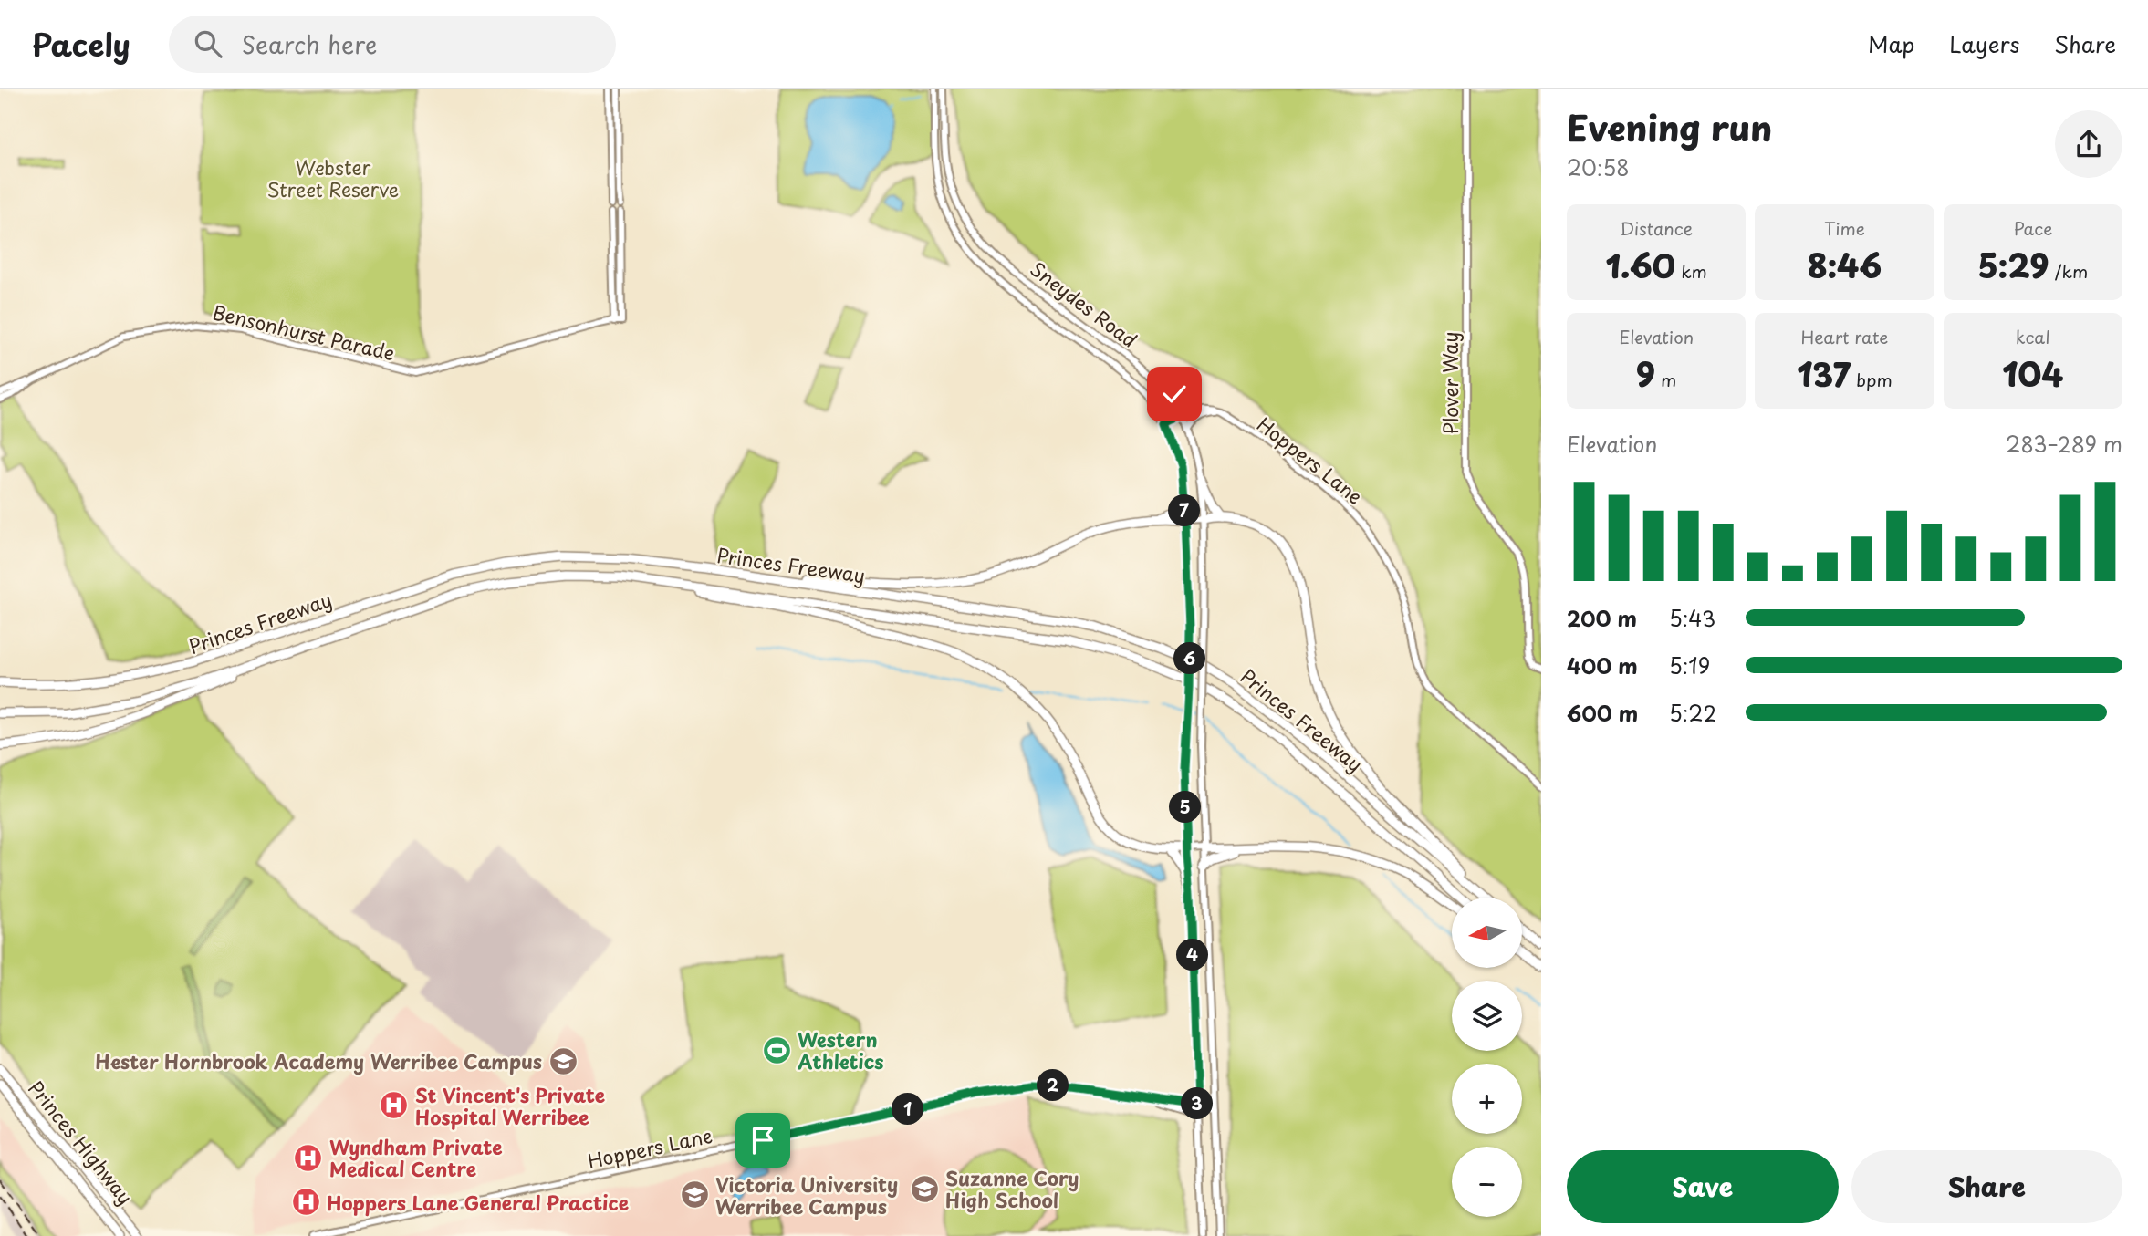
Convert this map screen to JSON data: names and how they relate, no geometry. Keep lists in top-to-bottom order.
{
  "streets": {
    "highway": ["Princes Freeway", "Princes Highway"],
    "street": [
      "Sneydes Road",
      "Bensonhurst Parade",
      "Plover Way",
      "Hoppers Lane"
    ]
  },
  "crossings": [
    ["Sneydes Road", "Hoppers Lane"]
  ],
  "parks": ["Webster Street Reserve"],
  "places": {
    "sports": ["Western Athletics"],
    "school or university": ["Hester Hornbrook Academy Werribee Campus", "Suzanne Cory High School", "Victoria University Werribee Campus"],
    "hospital": ["St Vincent's Private Hospital Werribee", "Wyndham Private Medical Centre", "Hoppers Lane General Practice"]
  },
  "north": "left",
  "page": {
    "header": "Pacely",
    "search": "Search here",
    "nav": ["Map", "Layers", "Share"],
    "heading": ["Evening run", "20:58"],
    "stats": [
      ["Distance", "1.60 km"],
      ["Time", "8:46"],
      ["Pace", "5:29 /km"],
      ["Elevation", "9 m"],
      ["Heart rate", "137 bpm"],
      ["kcal", "104"]
    ],
    "chart": ["Elevation", "283–289 m"],
    "pins": [
      "7",
      "6",
      "5",
      "4",
      "2",
      "3",
      "1"
    ],
    "list": [
      {
        "name": "200 m",
        "note": "5:43"
      },
      {
        "name": "400 m",
        "note": "5:19"
      },
      {
        "name": "600 m",
        "note": "5:22"
      }
    ],
    "map_buttons": ["+", "−"],
    "buttons": ["Save", "Share"]
  }
}
